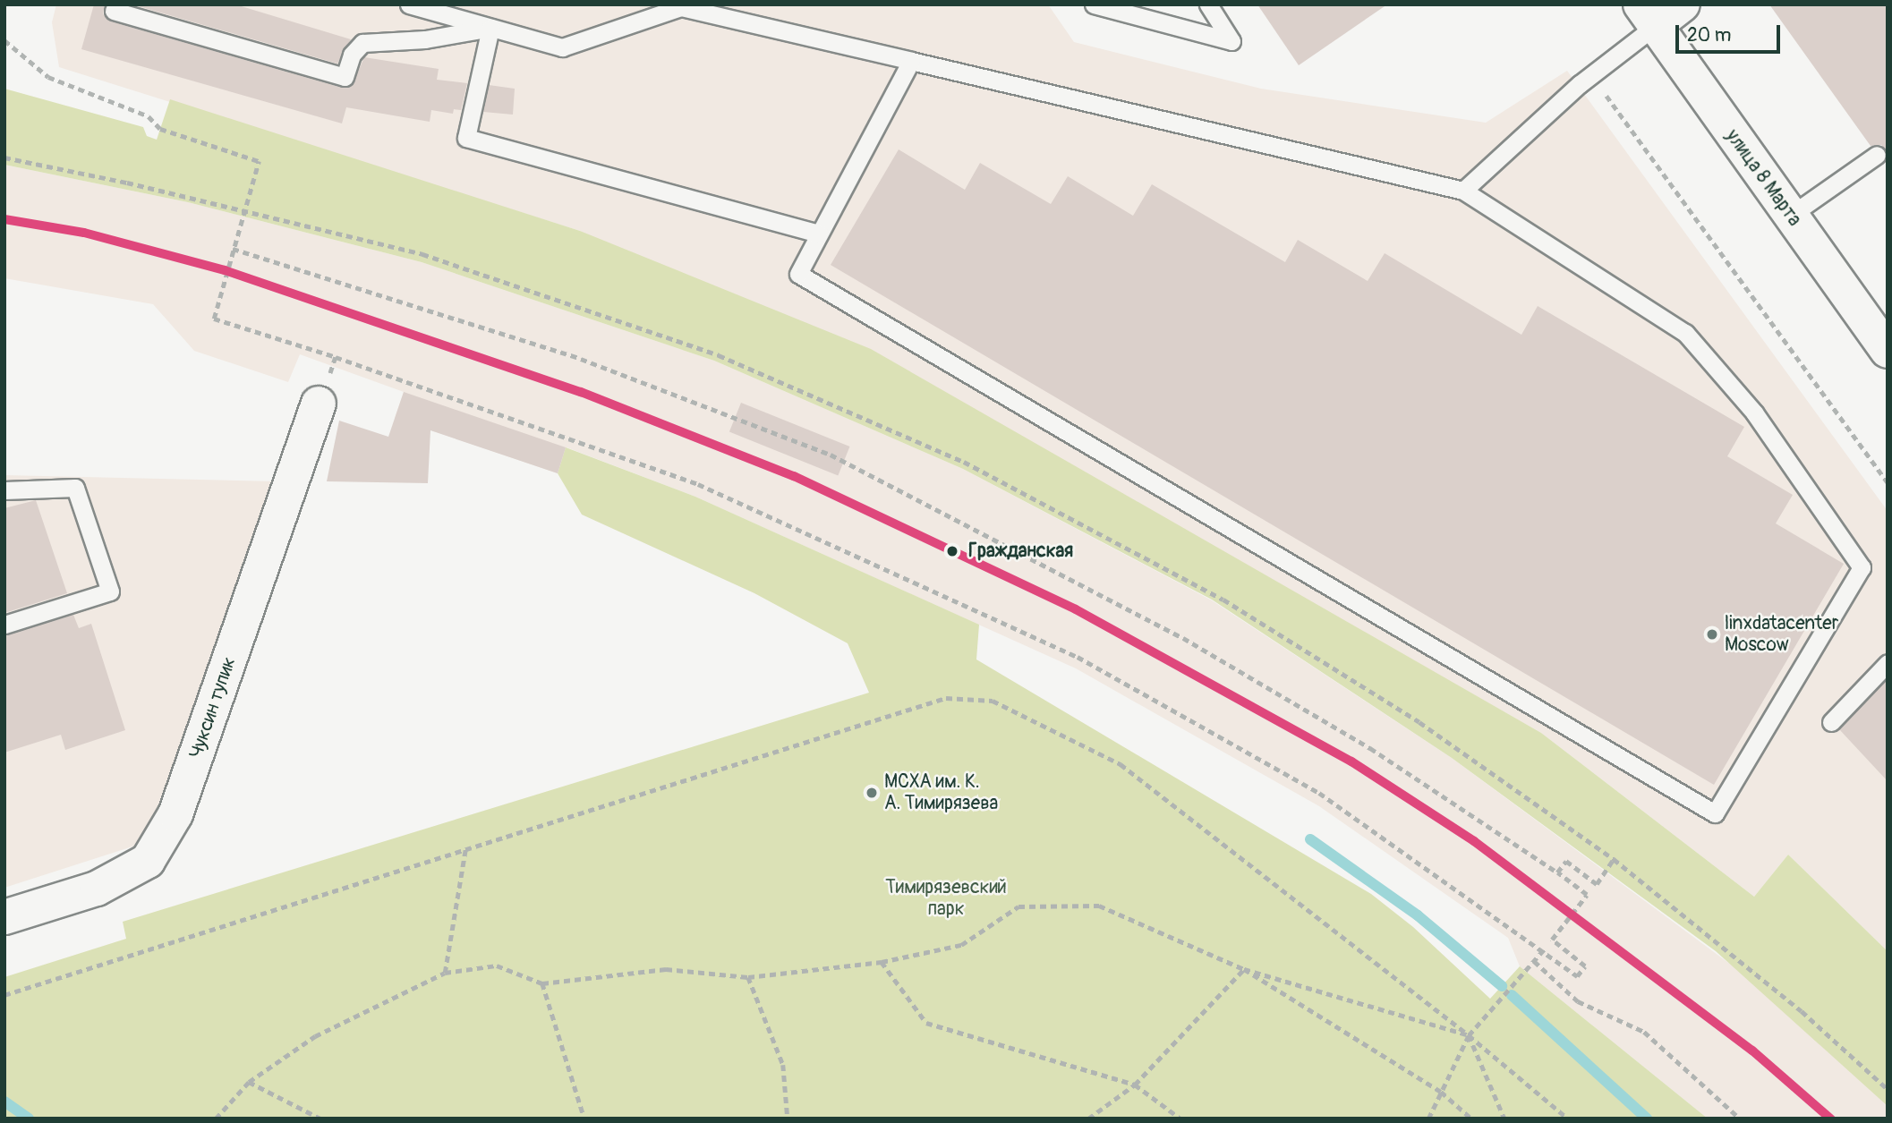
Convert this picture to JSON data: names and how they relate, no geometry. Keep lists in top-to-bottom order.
{
  "streets": {
    "street": ["улица 8 Марта", "Чуксин тупик"]
  },
  "parks": ["Тимирязевский парк"],
  "places": ["Гражданская", "linxdatacenter Moscow", "МСХА им. К. А. Тимирязева"],
  "scale_bar": "20 m"
}
